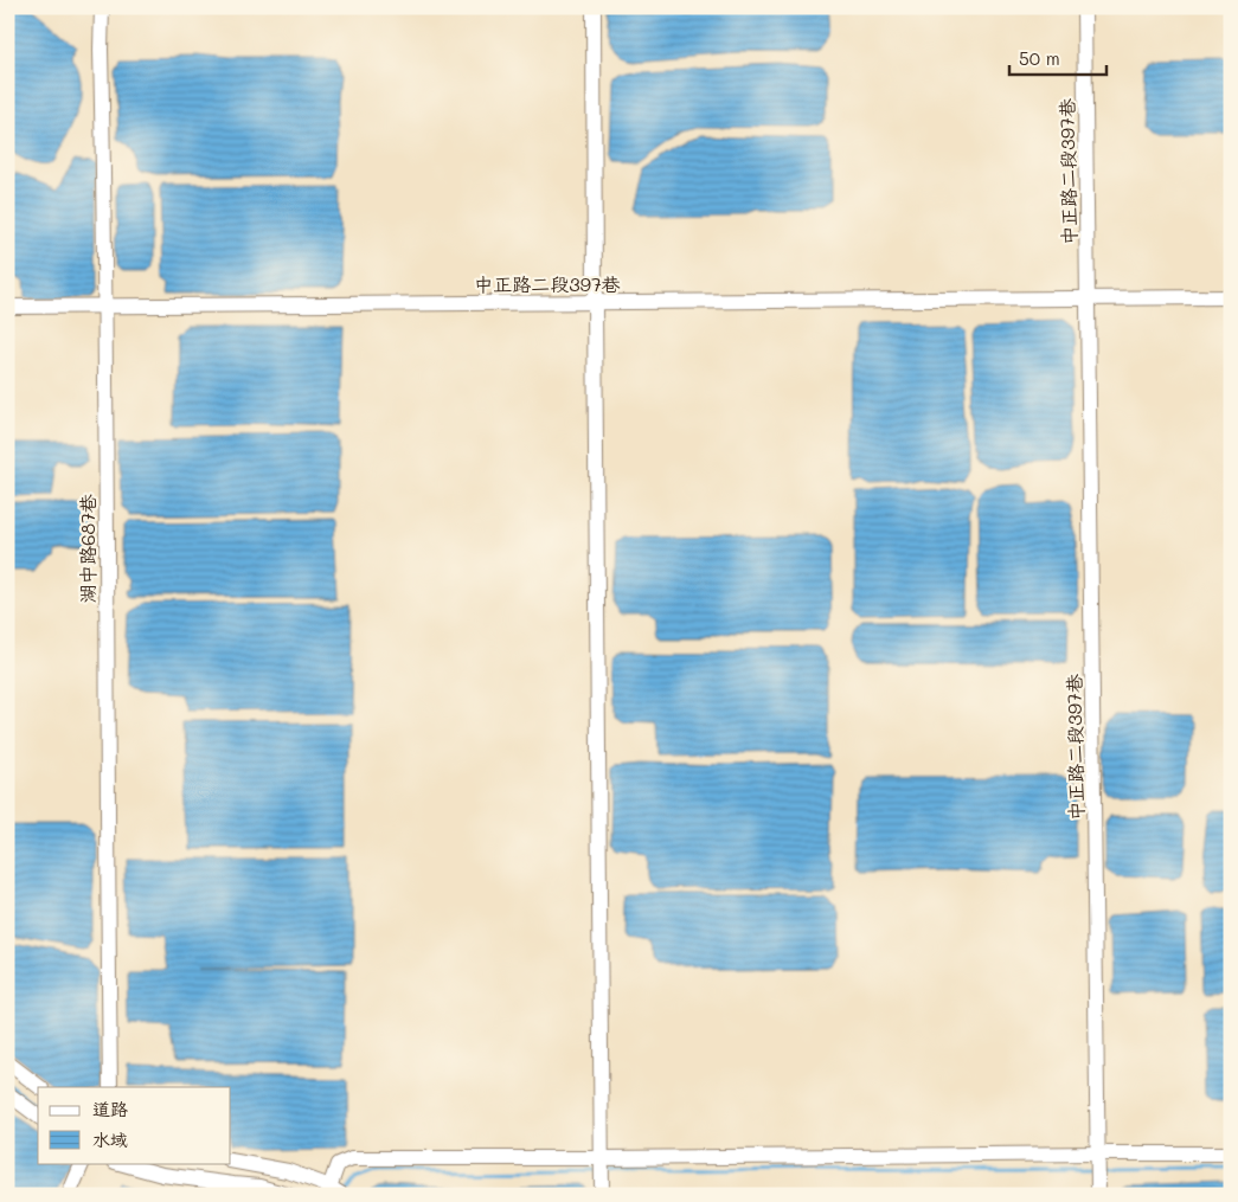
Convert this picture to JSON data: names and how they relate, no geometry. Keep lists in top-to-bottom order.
{
  "streets": {
    "street": ["中正路二段397巷", "湖中路687巷"]
  },
  "crossings": [
    ["中正路二段397巷", "湖中路687巷"]
  ],
  "legend": ["道路", "水域"],
  "scale_bar": "50 m"
}
